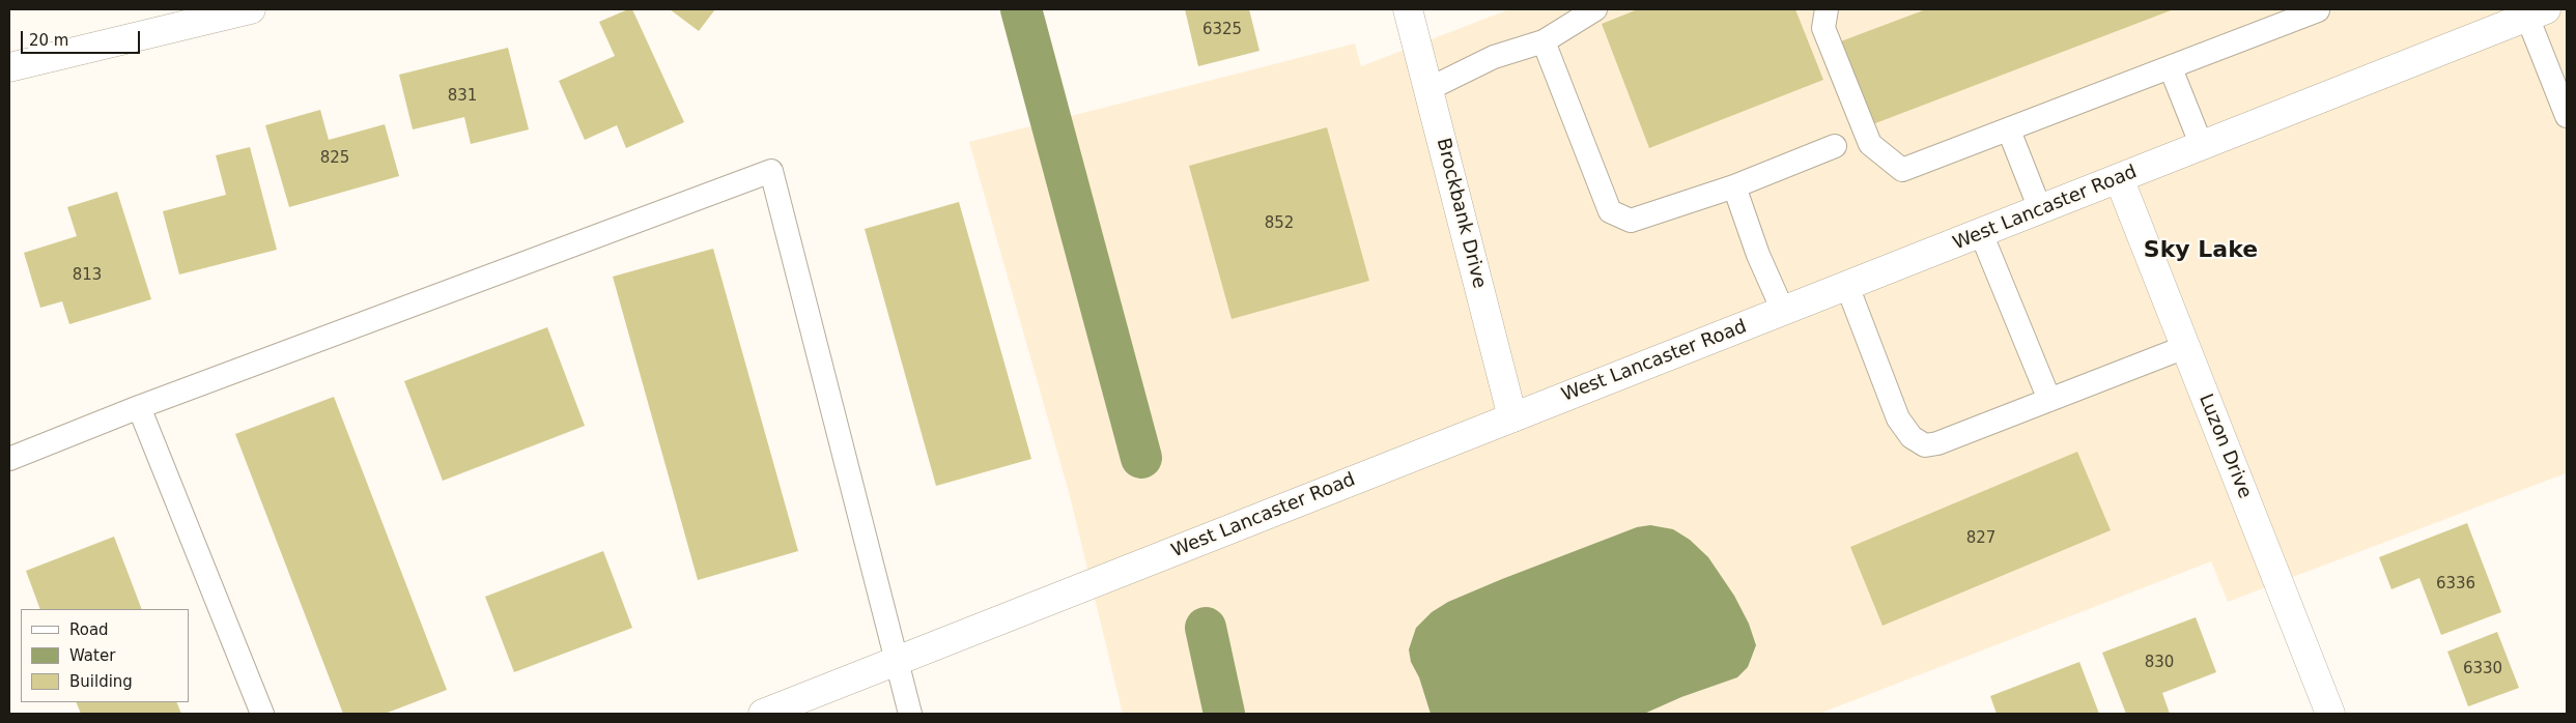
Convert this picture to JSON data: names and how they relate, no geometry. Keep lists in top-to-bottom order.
{
  "streets": {
    "street": ["West Lancaster Road", "Brockbank Drive", "Luzon Drive"]
  },
  "crossings": [
    ["West Lancaster Road", "Brockbank Drive"],
    ["West Lancaster Road", "Luzon Drive"]
  ],
  "districts": ["Sky Lake"],
  "house_numbers": [
    "6325",
    "831",
    "825",
    "852",
    "813",
    "827",
    "6336",
    "830",
    "6330"
  ],
  "legend": ["Road", "Water", "Building"],
  "scale_bar": "20 m"
}
